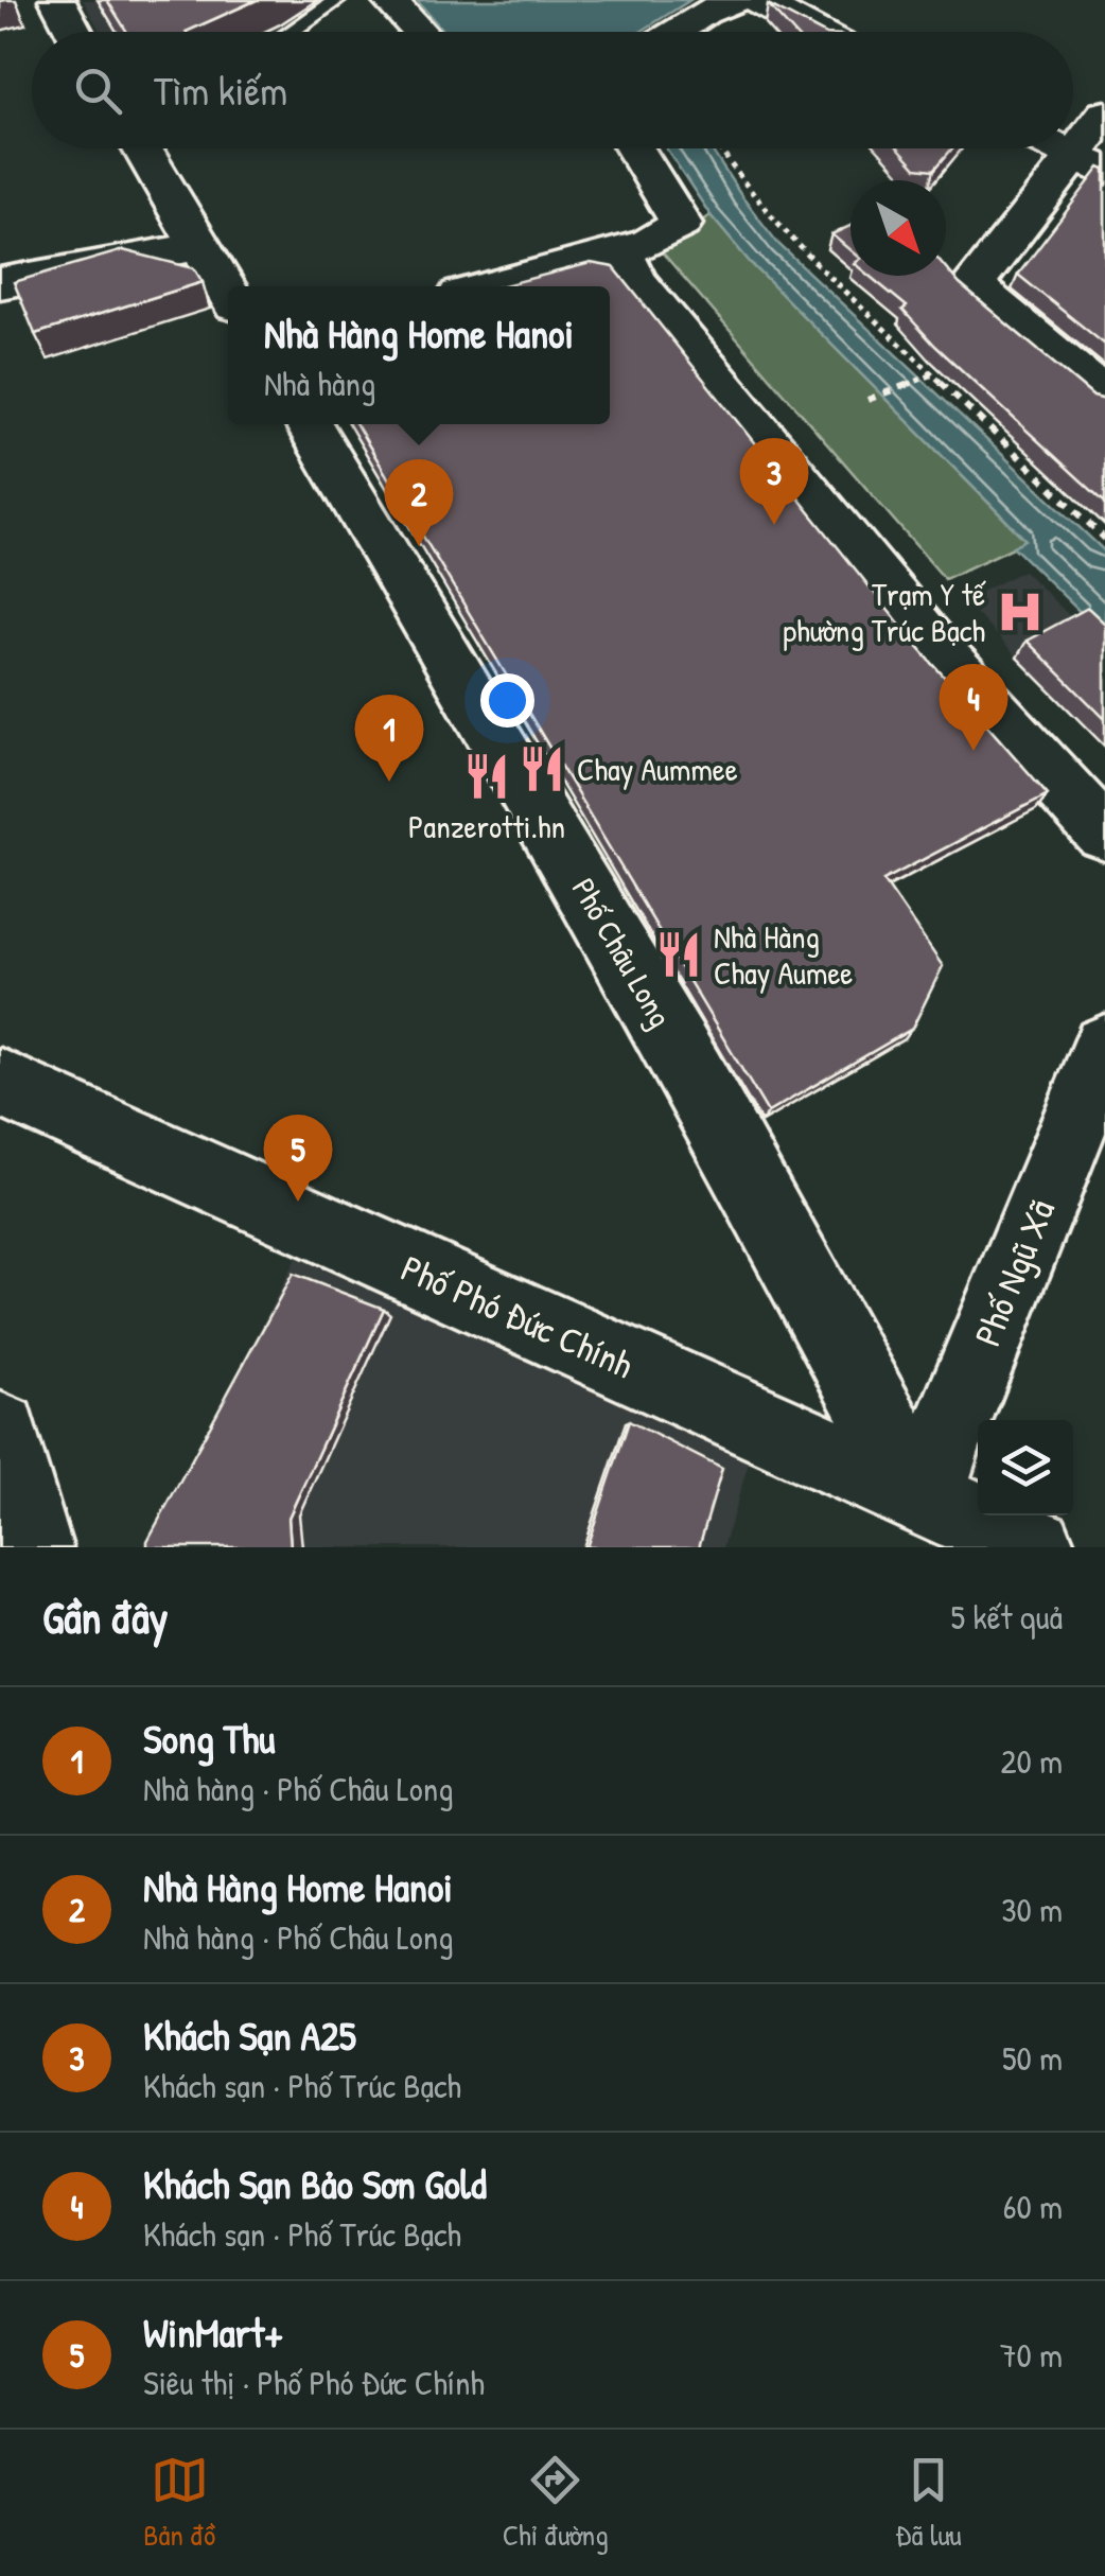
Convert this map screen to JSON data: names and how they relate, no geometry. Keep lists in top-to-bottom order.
{
  "streets": {
    "street": ["Phố Châu Long", "Phố Ngũ Xã", "Phố Phó Đức Chính"]
  },
  "crossings": [
    ["Phố Châu Long", "Phố Ngũ Xã"],
    ["Phố Châu Long", "Phố Phó Đức Chính"],
    ["Phố Ngũ Xã", "Phố Phó Đức Chính"]
  ],
  "places": {
    "hospital": ["Trạm Y tế phường Trúc Bạch"],
    "restaurant": ["Chay Aummee", "Panzerotti.hn", "Nhà Hàng Chay Aumee"]
  },
  "north": "bottom right",
  "page": {
    "search": "Tìm kiếm",
    "popup": ["Nhà Hàng Home Hanoi", "Nhà hàng"],
    "pins": [
      "3",
      "2",
      "4",
      "1",
      "5"
    ],
    "heading": ["Gần đây", "5 kết quả"],
    "list": [
      {
        "mark": "1",
        "name": "Song Thu",
        "note": "Nhà hàng · Phố Châu Long",
        "value": "20 m"
      },
      {
        "mark": "2",
        "name": "Nhà Hàng Home Hanoi",
        "note": "Nhà hàng · Phố Châu Long",
        "value": "30 m"
      },
      {
        "mark": "3",
        "name": "Khách Sạn A25",
        "note": "Khách sạn · Phố Trúc Bạch",
        "value": "50 m"
      },
      {
        "mark": "4",
        "name": "Khách Sạn Bảo Sơn Gold",
        "note": "Khách sạn · Phố Trúc Bạch",
        "value": "60 m"
      },
      {
        "mark": "5",
        "name": "WinMart+",
        "note": "Siêu thị · Phố Phó Đức Chính",
        "value": "70 m"
      }
    ],
    "nav": ["Bản đồ", "Chỉ đường", "Đã lưu"]
  }
}
